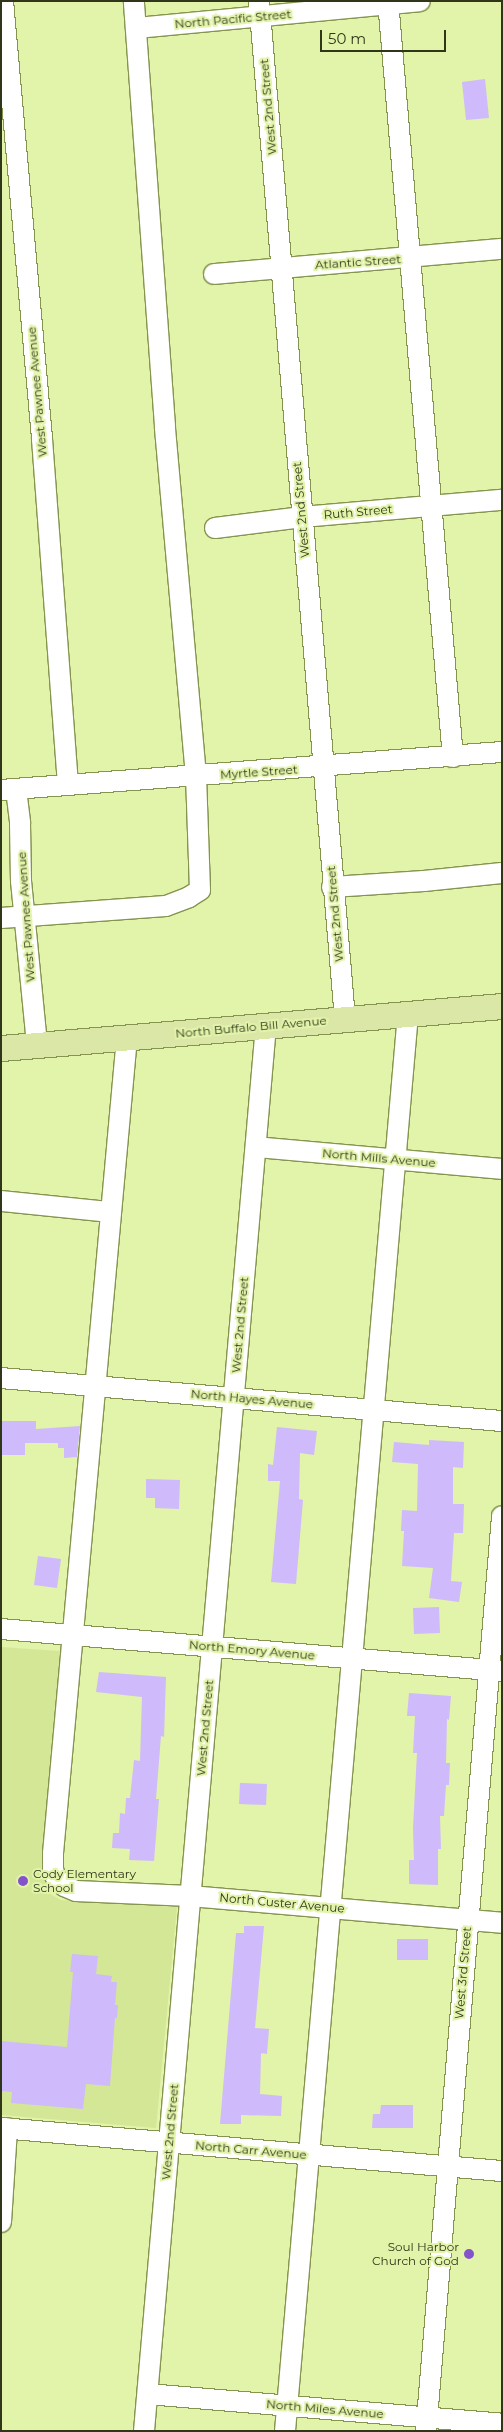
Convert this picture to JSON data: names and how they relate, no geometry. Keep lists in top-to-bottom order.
{
  "streets": {
    "main road": ["North Buffalo Bill Avenue"],
    "street": [
      "North Pacific Street",
      "West 2nd Street",
      "Atlantic Street",
      "West Pawnee Avenue",
      "Ruth Street",
      "Myrtle Street",
      "North Mills Avenue",
      "North Hayes Avenue",
      "North Emory Avenue",
      "North Custer Avenue",
      "West 3rd Street",
      "North Carr Avenue",
      "North Miles Avenue"
    ]
  },
  "crossings": [
    ["North Pacific Street", "West 2nd Street"],
    ["West 2nd Street", "Atlantic Street"],
    ["West 2nd Street", "Ruth Street"],
    ["West 2nd Street", "Myrtle Street"],
    ["West 2nd Street", "North Buffalo Bill Avenue"],
    ["West 2nd Street", "North Mills Avenue"],
    ["West 2nd Street", "North Hayes Avenue"],
    ["West 2nd Street", "North Emory Avenue"],
    ["West 2nd Street", "North Custer Avenue"],
    ["West 2nd Street", "North Carr Avenue"],
    ["West 2nd Street", "North Miles Avenue"],
    ["West Pawnee Avenue", "Myrtle Street"],
    ["West Pawnee Avenue", "North Buffalo Bill Avenue"],
    ["North Emory Avenue", "North Custer Avenue"],
    ["North Emory Avenue", "West 3rd Street"],
    ["North Custer Avenue", "West 3rd Street"],
    ["West 3rd Street", "North Carr Avenue"],
    ["West 3rd Street", "North Miles Avenue"]
  ],
  "places": ["Cody Elementary School", "Soul Harbor Church of God"],
  "scale_bar": "50 m"
}
